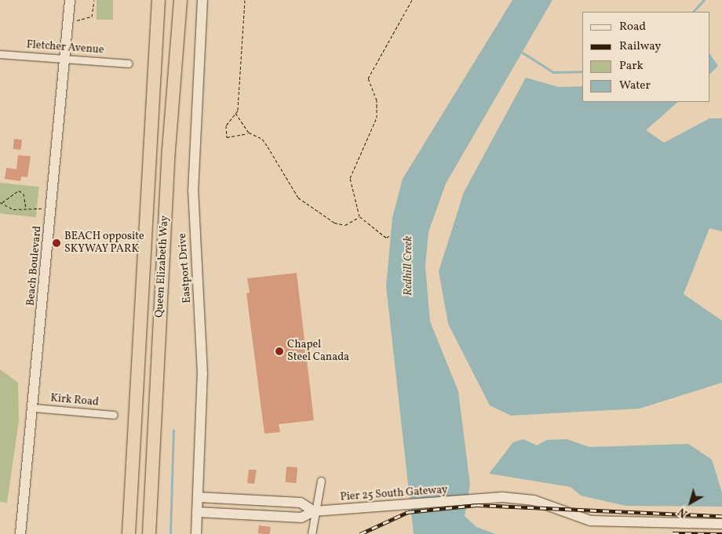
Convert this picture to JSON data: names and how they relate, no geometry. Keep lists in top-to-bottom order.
{
  "streets": {
    "highway": ["Queen Elizabeth Way"],
    "street": [
      "Fletcher Avenue",
      "Beach Boulevard",
      "Eastport Drive",
      "Kirk Road",
      "Pier 25 South Gateway"
    ]
  },
  "crossings": [
    ["Fletcher Avenue", "Beach Boulevard"],
    ["Beach Boulevard", "Kirk Road"],
    ["Eastport Drive", "Pier 25 South Gateway"]
  ],
  "water": ["Redhill Creek"],
  "places": ["BEACH opposite SKYWAY PARK", "Chapel Steel Canada"],
  "legend": [
    "Road",
    "Railway",
    "Park",
    "Water"
  ],
  "north": "bottom left"
}
